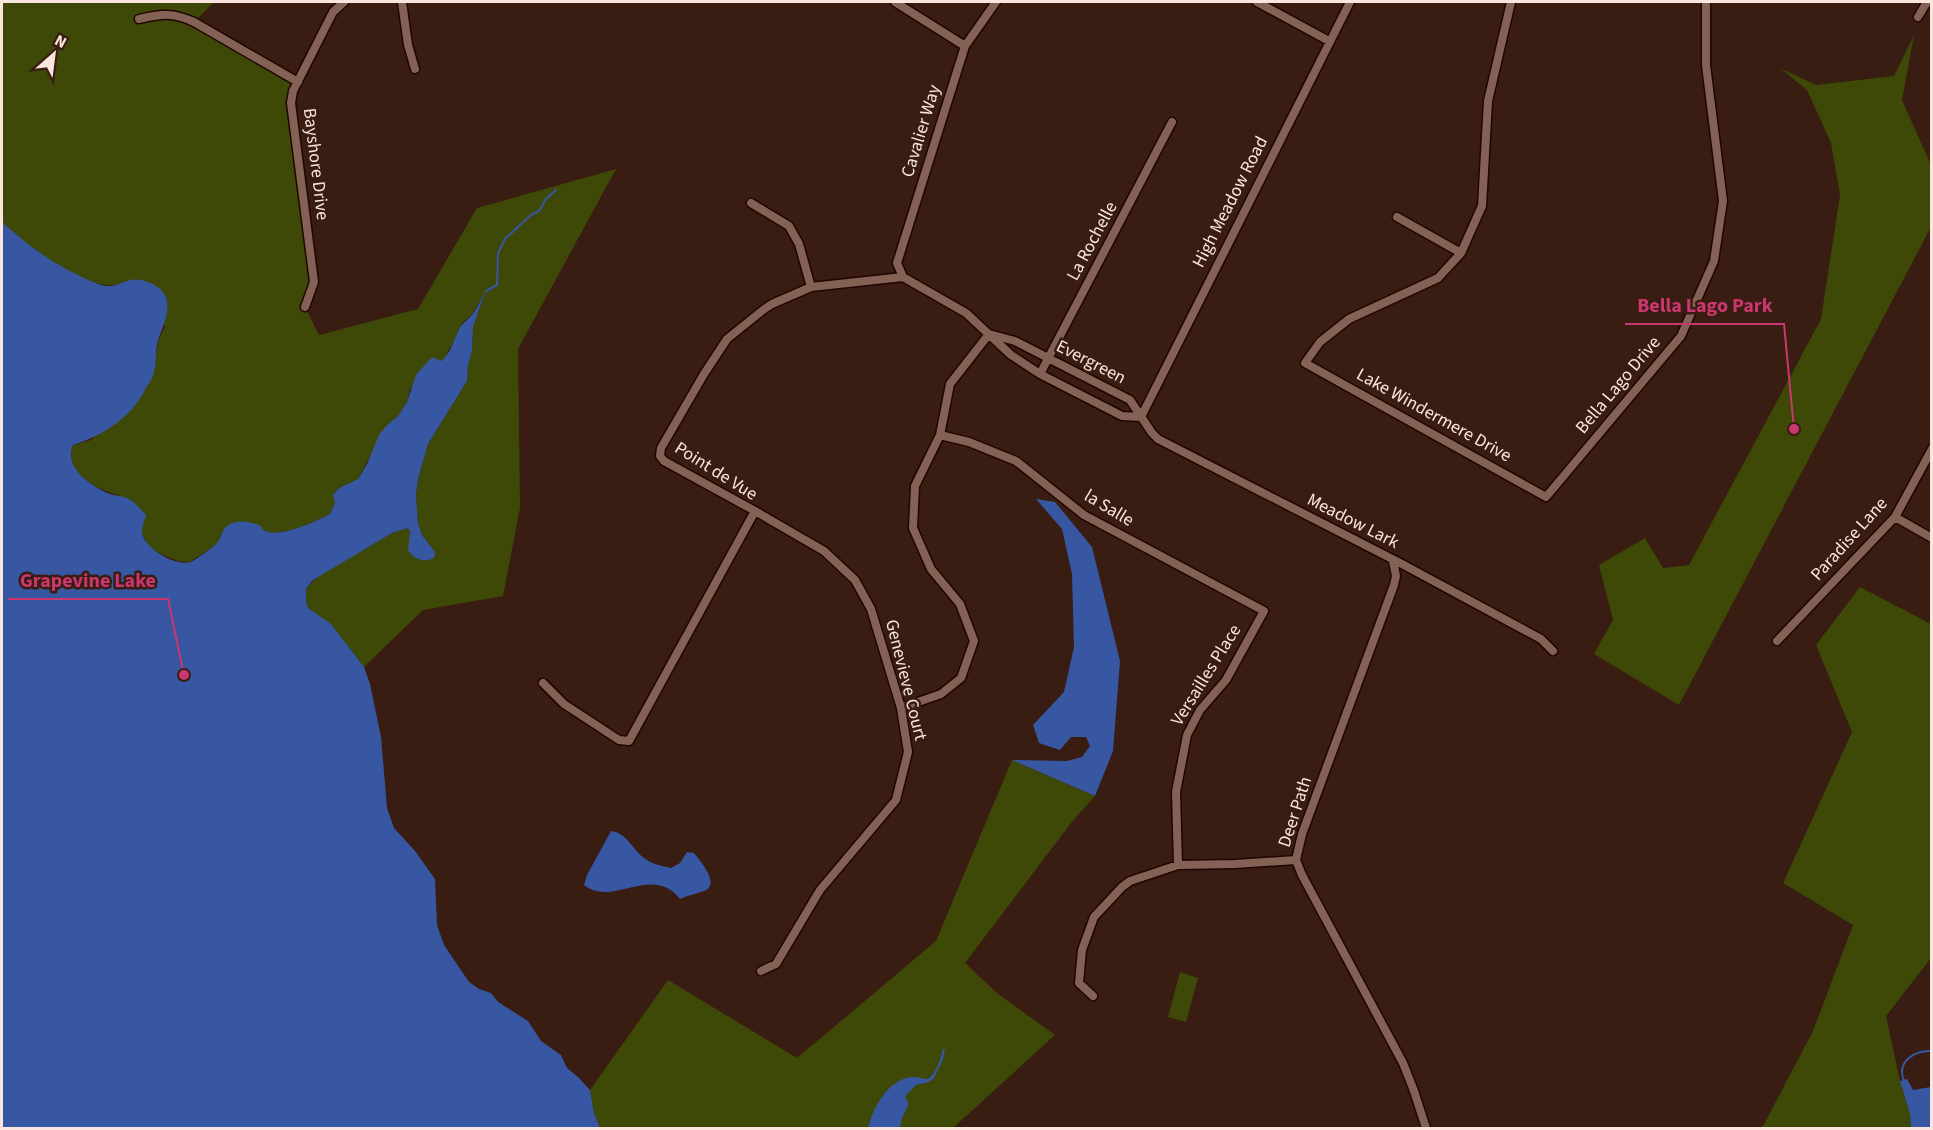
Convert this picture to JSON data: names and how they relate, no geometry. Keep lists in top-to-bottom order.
{
  "streets": {
    "street": [
      "Cavalier Way",
      "Bayshore Drive",
      "High Meadow Road",
      "La Rochelle",
      "Evergreen",
      "Bella Lago Drive",
      "Lake Windermere Drive",
      "Point de Vue",
      "la Salle",
      "Meadow Lark",
      "Paradise Lane",
      "Versailles Place",
      "Genevieve Court",
      "Deer Path"
    ]
  },
  "crossings": [
    ["Cavalier Way", "Evergreen"],
    ["Cavalier Way", "Point de Vue"],
    ["High Meadow Road", "Evergreen"],
    ["High Meadow Road", "Meadow Lark"],
    ["La Rochelle", "Evergreen"],
    ["Evergreen", "Point de Vue"],
    ["Evergreen", "Meadow Lark"],
    ["Bella Lago Drive", "Lake Windermere Drive"],
    ["Point de Vue", "Genevieve Court"],
    ["la Salle", "Versailles Place"],
    ["Meadow Lark", "Deer Path"]
  ],
  "places": ["Bella Lago Park", "Grapevine Lake"],
  "north": "top right"
}
